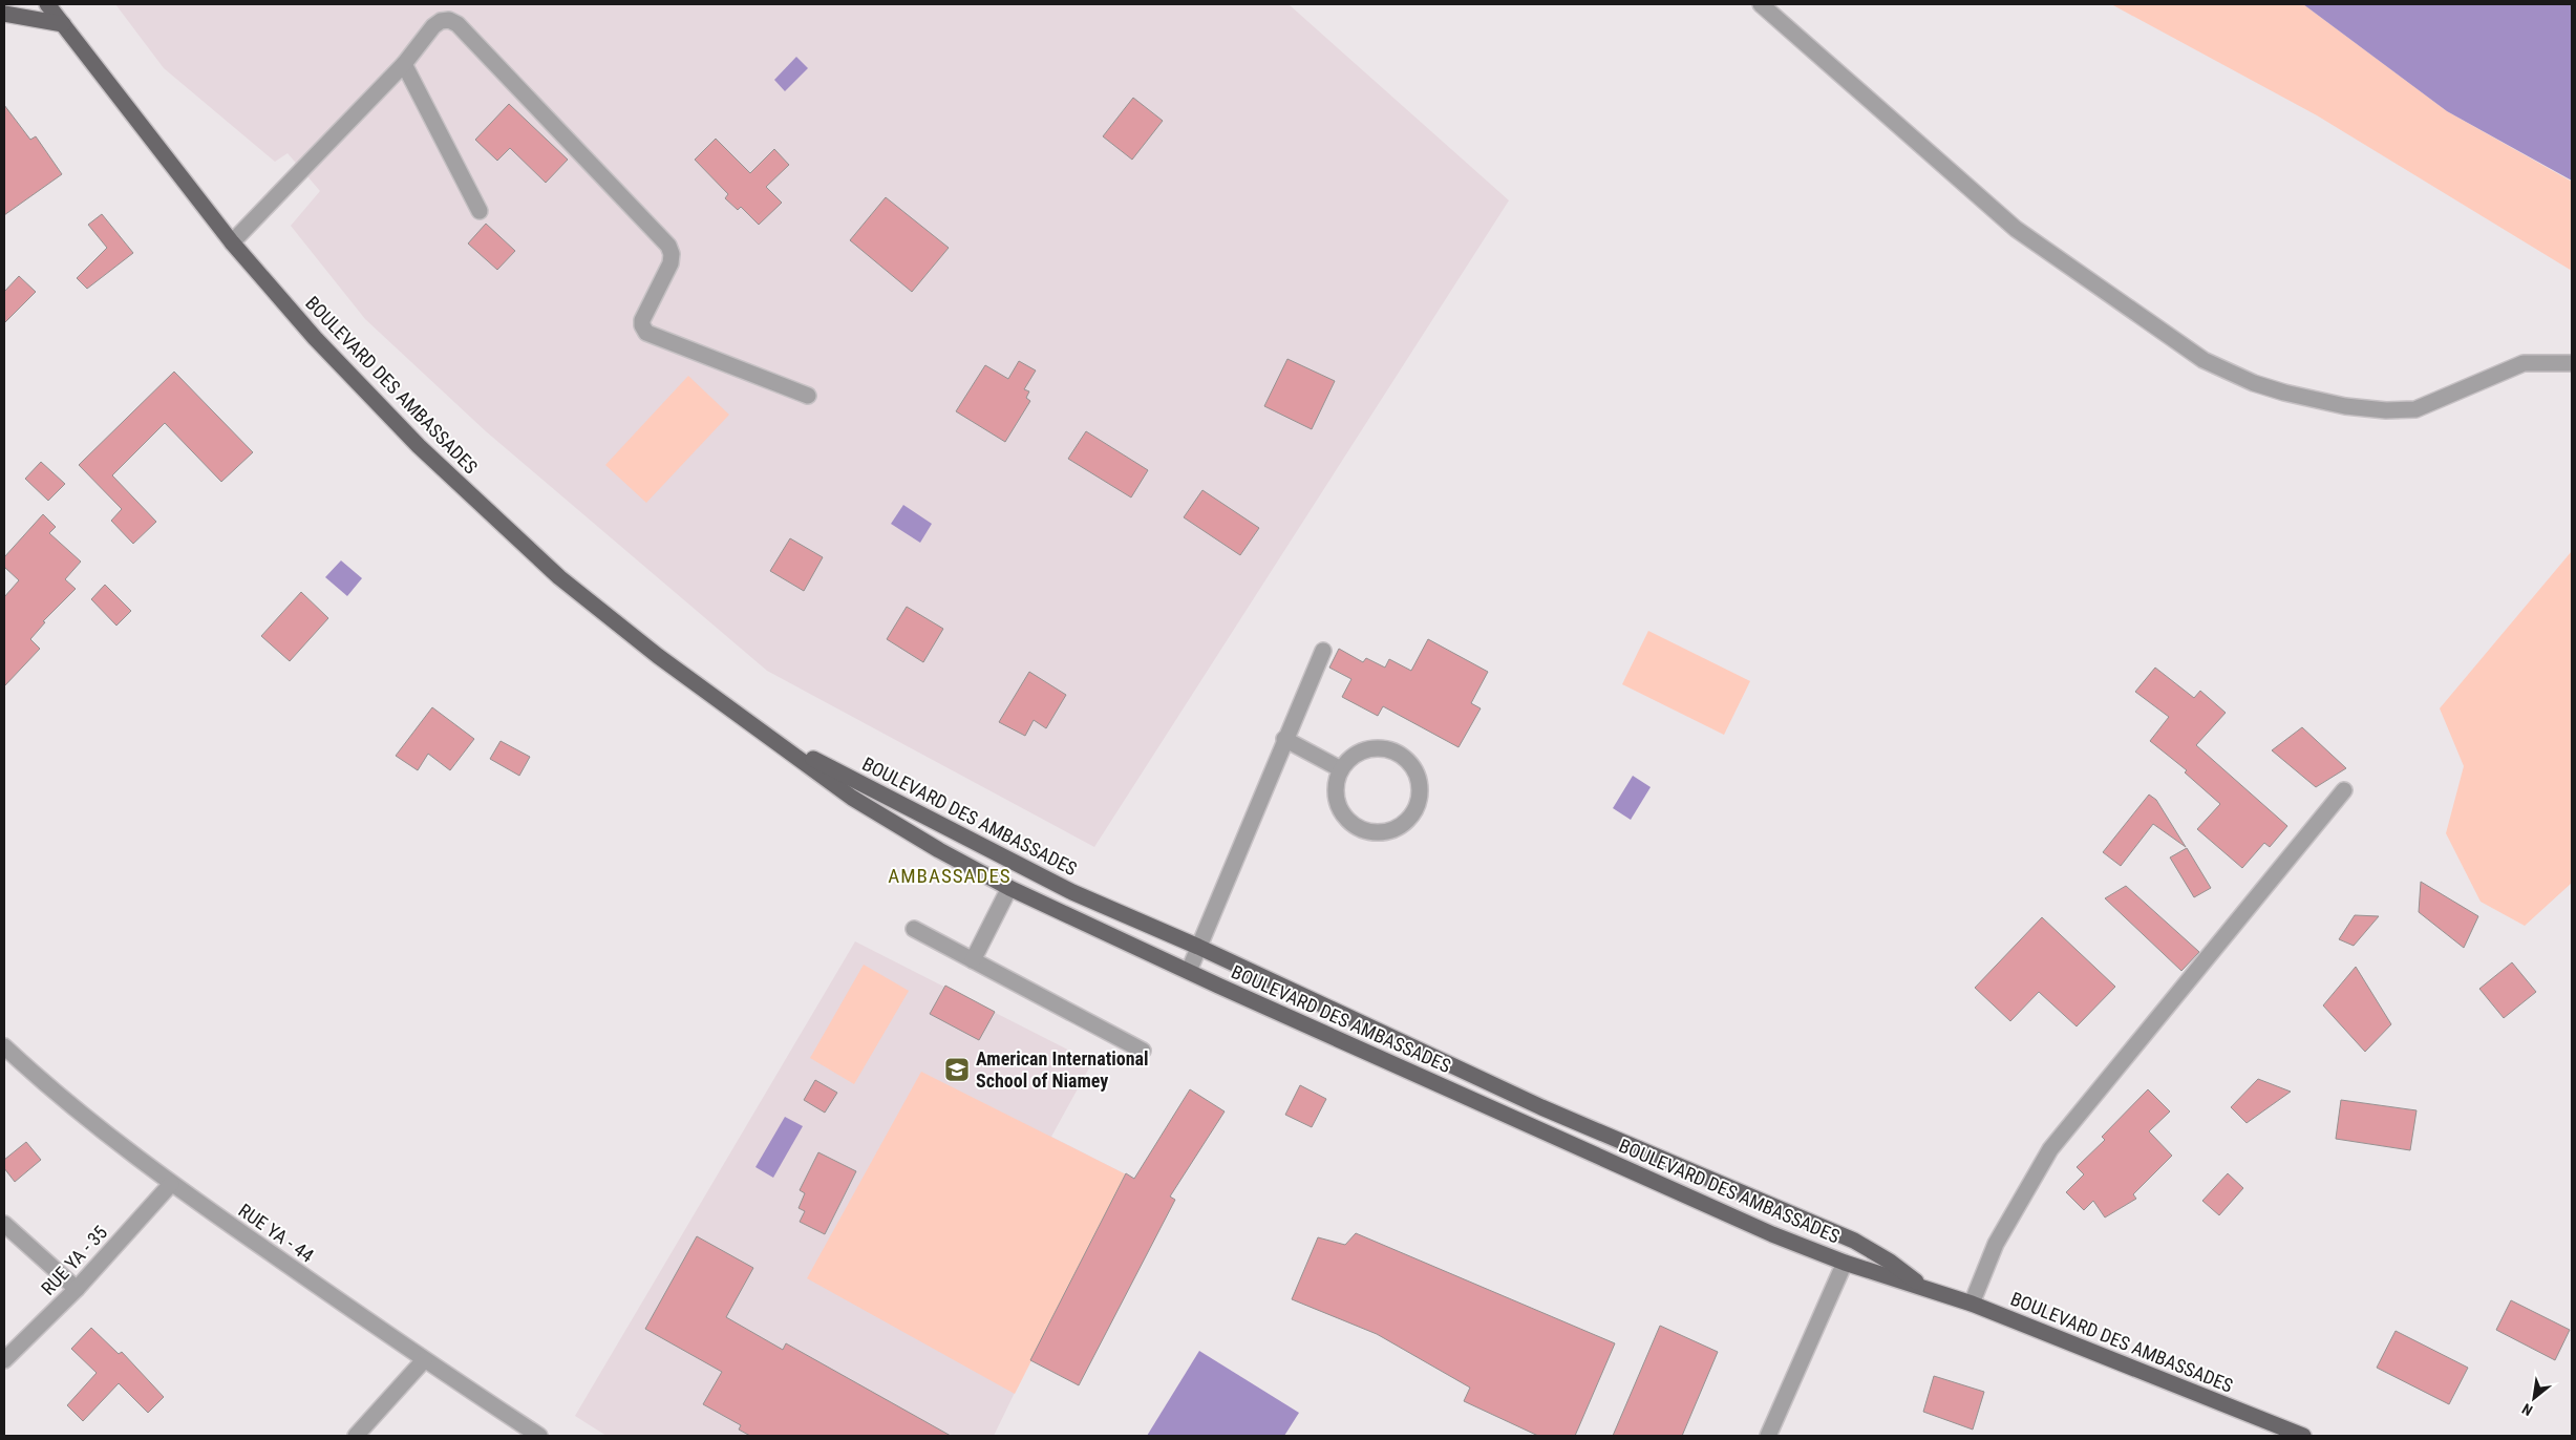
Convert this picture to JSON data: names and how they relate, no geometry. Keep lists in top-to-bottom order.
{
  "streets": {
    "main road": ["BOULEVARD DES AMBASSADES"],
    "street": ["RUE YA - 44", "RUE YA - 35"]
  },
  "crossings": [
    ["RUE YA - 44", "RUE YA - 35"]
  ],
  "districts": ["AMBASSADES"],
  "places": {
    "school or university": ["American International School of Niamey"]
  },
  "north": "bottom left"
}
